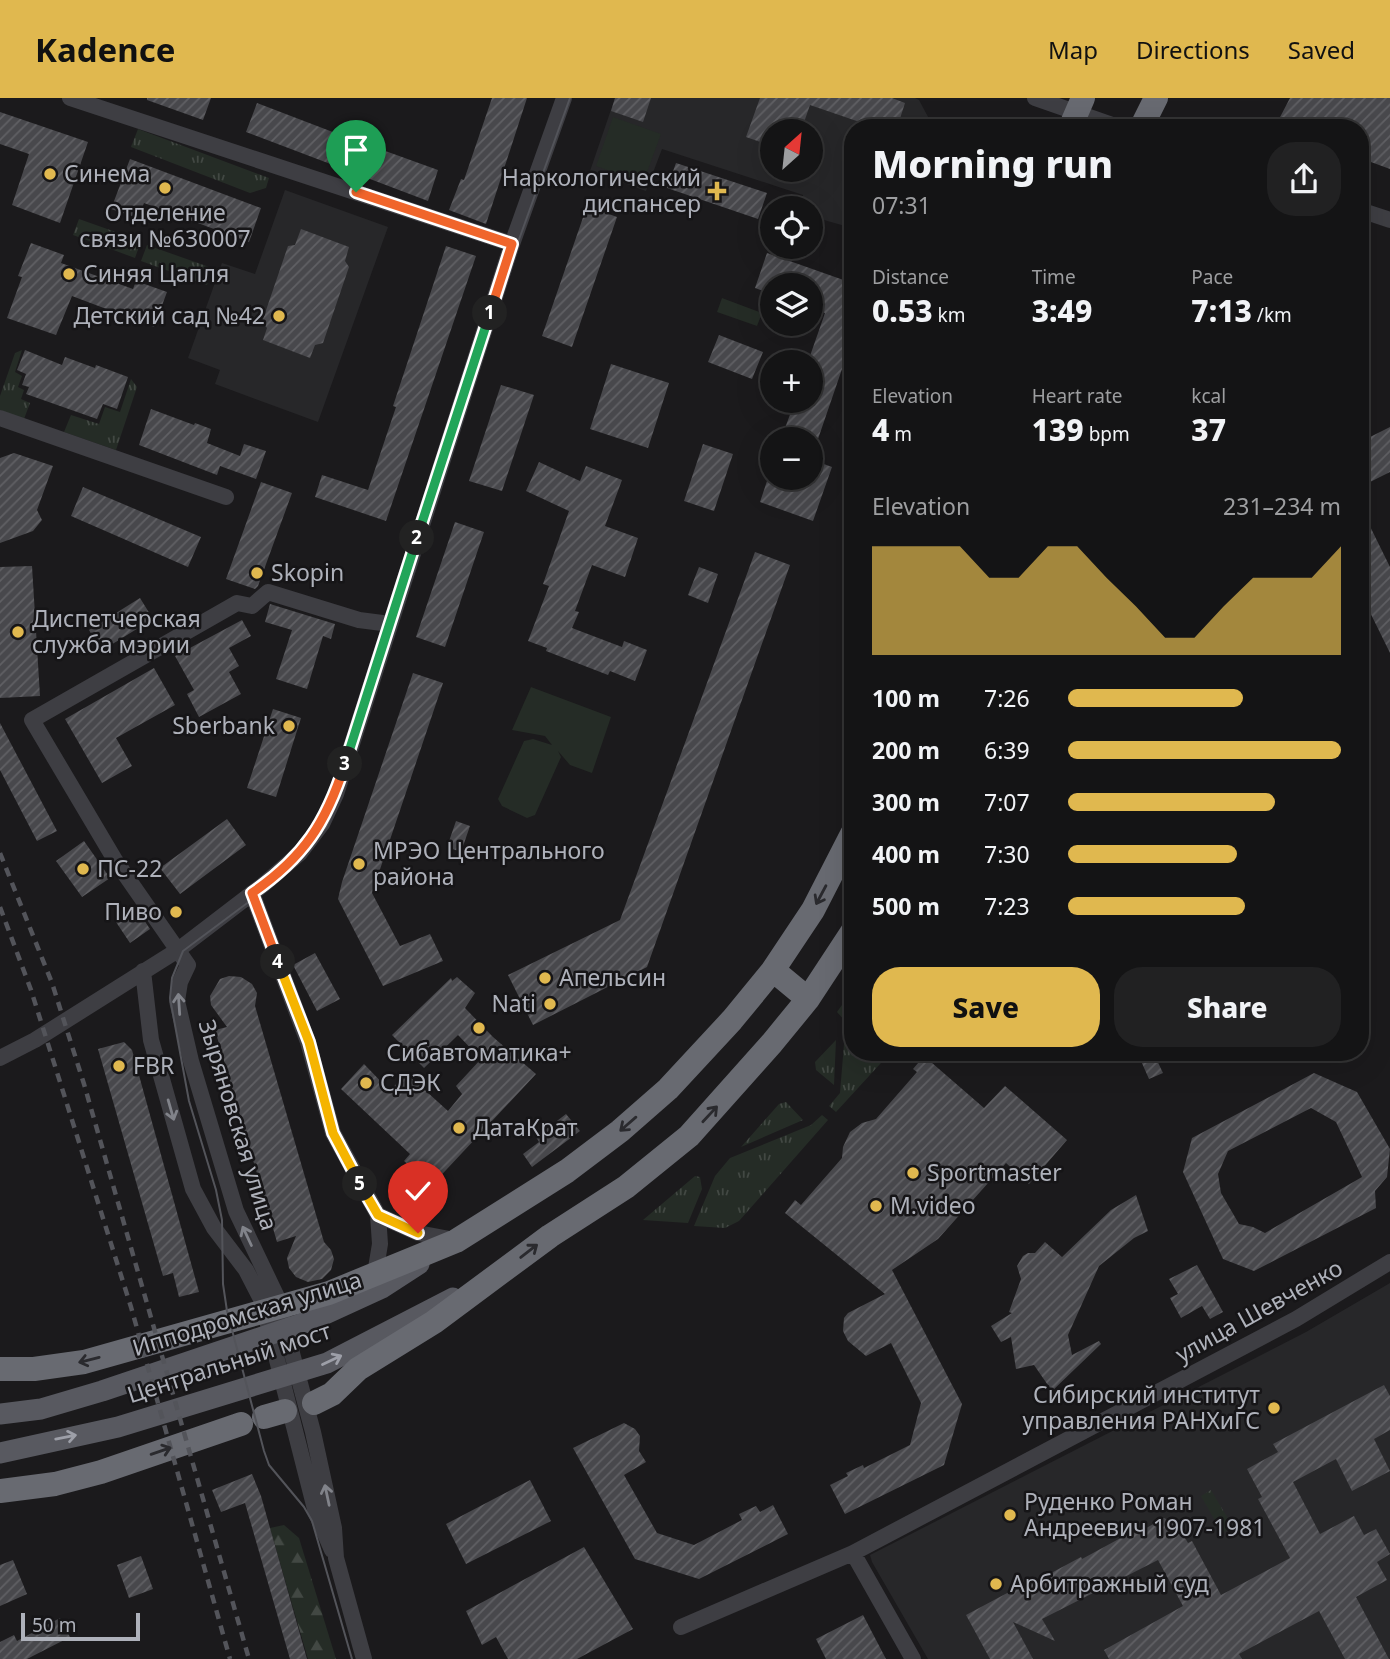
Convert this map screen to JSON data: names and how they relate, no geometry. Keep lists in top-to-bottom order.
{
  "streets": {
    "highway": ["Ипподромская улица"],
    "main road": ["Центральный мост"],
    "street": ["Зыряновская улица", "улица Шевченко"]
  },
  "crossings": [
    ["Ипподромская улица", "Центральный мост"]
  ],
  "places": {
    "other": [
      "Синема",
      "Отделение связи №630007",
      "Синяя Цапля",
      "Детский сад №42",
      "Skopin",
      "Диспетчерская служба мэрии",
      "Sberbank",
      "МРЭО Центрального района",
      "ПС-22",
      "Пиво",
      "Апельсин",
      "Nati",
      "Сибавтоматика+",
      "FBR",
      "СДЭК",
      "ДатаКрат",
      "Sportmaster",
      "M.video",
      "Сибирский институт управления РАНХиГС",
      "Руденко Роман Андреевич 1907-1981",
      "Арбитражный суд"
    ],
    "health": ["Наркологический диспансер"]
  },
  "scale_bar": "50 m",
  "north": "top right",
  "page": {
    "header": "Kadence",
    "nav": ["Map", "Directions", "Saved"],
    "map_buttons": ["+", "−"],
    "heading": ["Morning run", "07:31"],
    "stats": [
      ["Distance", "0.53 km"],
      ["Time", "3:49"],
      ["Pace", "7:13 /km"],
      ["Elevation", "4 m"],
      ["Heart rate", "139 bpm"],
      ["kcal", "37"]
    ],
    "pins": [
      "1",
      "2",
      "3",
      "4",
      "5"
    ],
    "chart": ["Elevation", "231–234 m"],
    "list": [
      {
        "name": "100 m",
        "note": "7:26"
      },
      {
        "name": "200 m",
        "note": "6:39"
      },
      {
        "name": "300 m",
        "note": "7:07"
      },
      {
        "name": "400 m",
        "note": "7:30"
      },
      {
        "name": "500 m",
        "note": "7:23"
      }
    ],
    "buttons": ["Save", "Share"],
    "scale": "50 m"
  }
}
